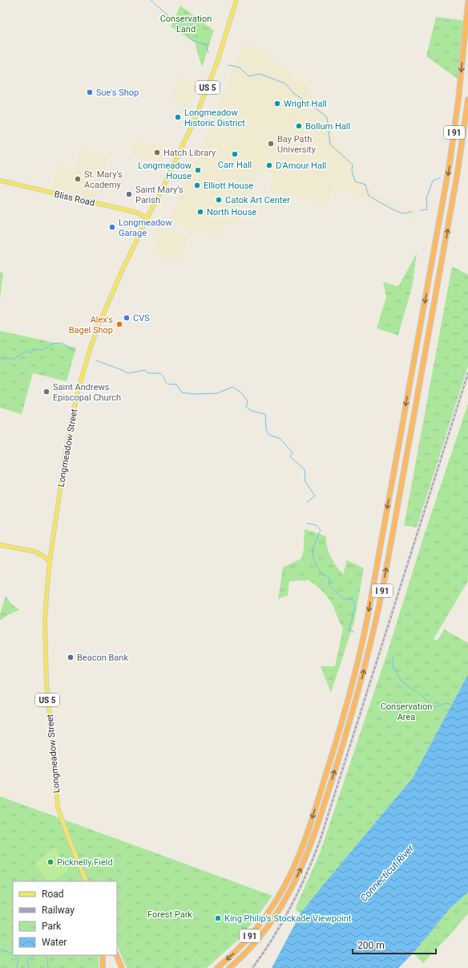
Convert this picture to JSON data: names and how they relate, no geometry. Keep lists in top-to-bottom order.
{
  "streets": {
    "highway": ["I 91"],
    "main road": ["US 5", "Bliss Road", "Longmeadow Street"]
  },
  "crossings": [
    ["Bliss Road", "Longmeadow Street"]
  ],
  "water": ["Connecticut River"],
  "parks": ["Conservation Land", "Conservation Area", "Forest Park"],
  "places": [
    "Sue's Shop",
    "Wright Hall",
    "Longmeadow Historic District",
    "Bollum Hall",
    "Bay Path University",
    "Hatch Library",
    "Carr Hall",
    "D'Amour Hall",
    "Longmeadow House",
    "St. Mary's Academy",
    "Elliott House",
    "Saint Mary’s Parish",
    "Catok Art Center",
    "North House",
    "Longmeadow Garage",
    "CVS",
    "Alex's Bagel Shop",
    "Saint Andrews Episcopal Church",
    "Beacon Bank",
    "Picknelly Field",
    "King Philip's Stockade Viewpoint"
  ],
  "legend": [
    "Road",
    "Railway",
    "Park",
    "Water"
  ],
  "scale_bar": "200 m"
}
